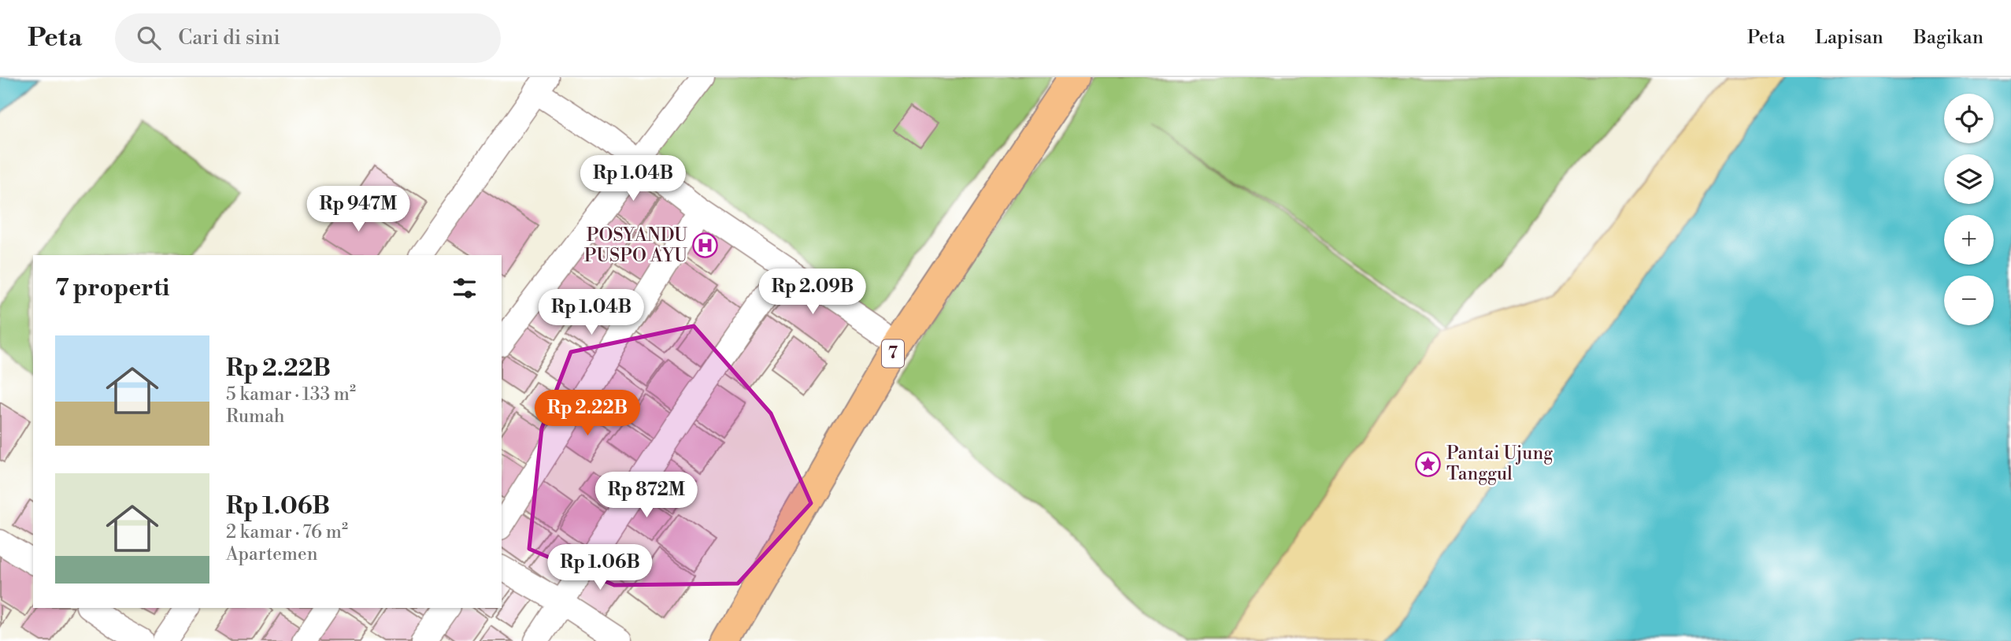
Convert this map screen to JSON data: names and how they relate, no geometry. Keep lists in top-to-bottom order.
{
  "streets": {
    "highway": ["7"]
  },
  "places": {
    "hospital": ["POSYANDU PUSPO AYU"],
    "place": ["Pantai Ujung Tanggul"]
  },
  "page": {
    "header": "Peta",
    "search": "Cari di sini",
    "nav": ["Peta", "Lapisan", "Bagikan"],
    "map_buttons": ["+", "−"],
    "price": [
      "Rp 1.04B",
      "Rp 947M",
      "Rp 2.09B",
      "Rp 1.04B",
      "Rp 2.22B",
      "Rp 872M",
      "Rp 1.06B"
    ],
    "heading": "7 properti",
    "list": [
      {
        "name": "Rp 2.22B",
        "note": "5 kamar · 133 m² · Rumah"
      },
      {
        "name": "Rp 1.06B",
        "note": "2 kamar · 76 m² · Apartemen"
      }
    ]
  }
}
